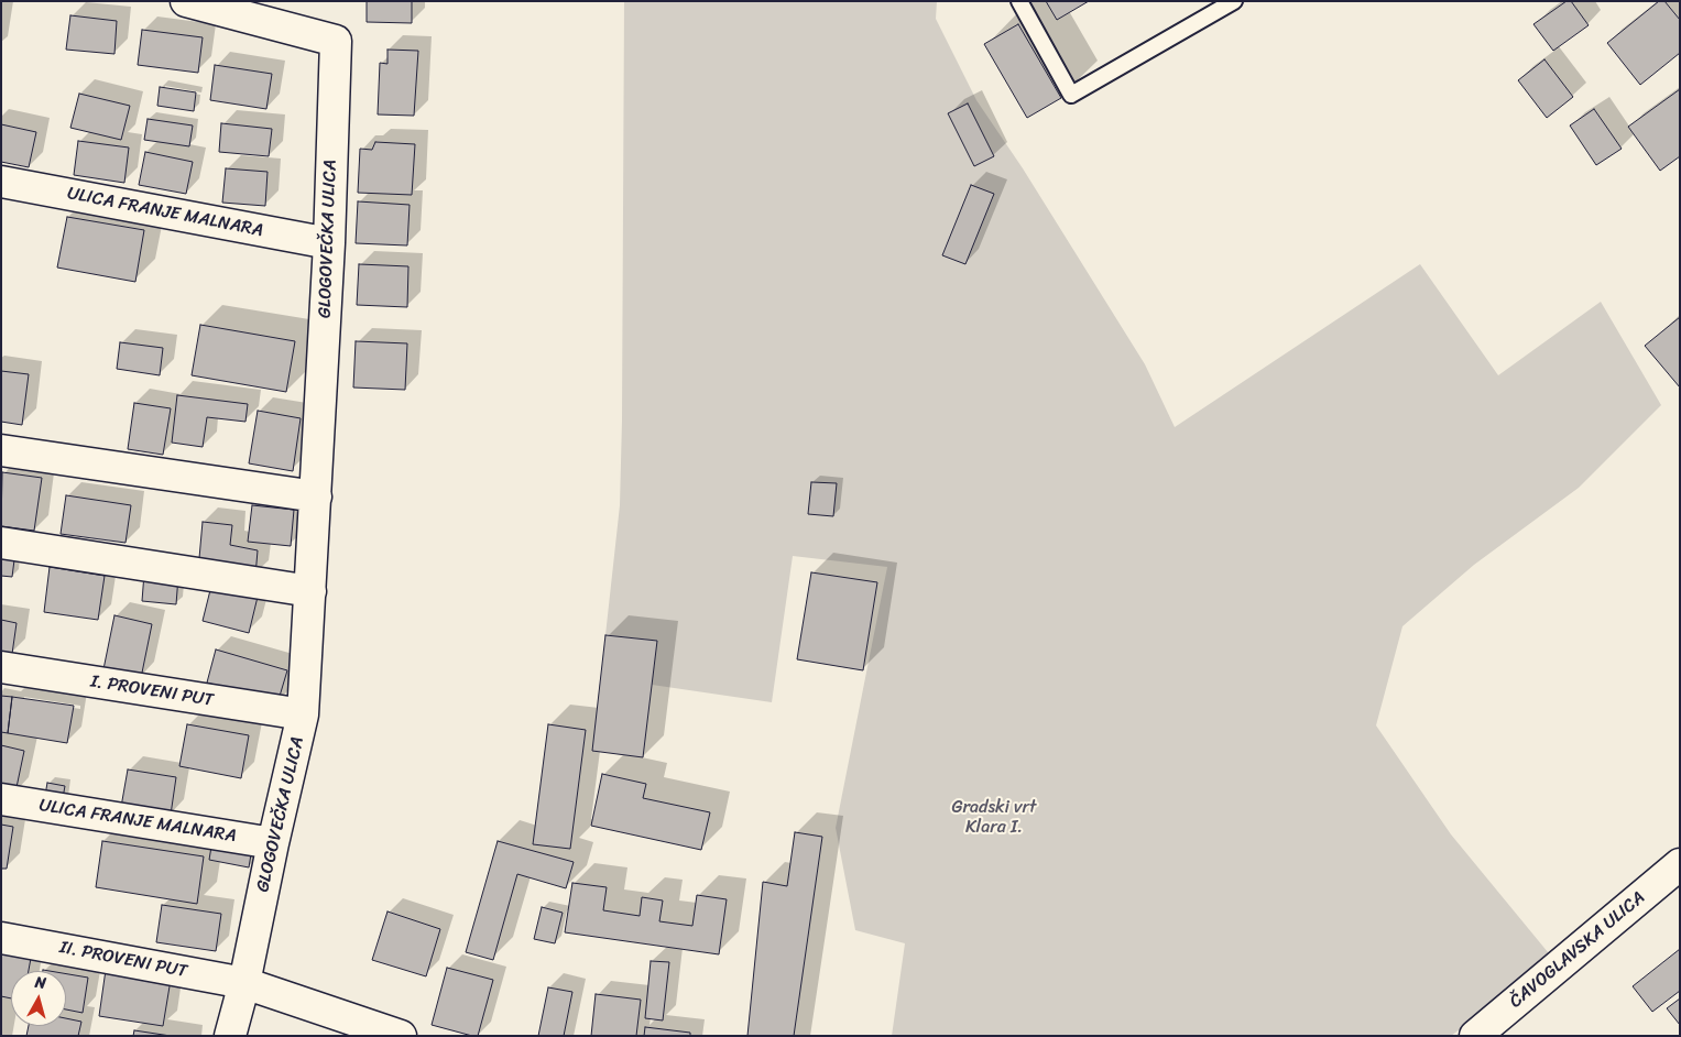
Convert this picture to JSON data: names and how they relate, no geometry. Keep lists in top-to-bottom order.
{
  "streets": {
    "street": [
      "ULICA FRANJE MALNARA",
      "GLOGOVEČKA ULICA",
      "I. PROVENI PUT",
      "ČAVOGLAVSKA ULICA",
      "II. PROVENI PUT"
    ]
  },
  "crossings": [
    ["ULICA FRANJE MALNARA", "GLOGOVEČKA ULICA"],
    ["GLOGOVEČKA ULICA", "I. PROVENI PUT"],
    ["GLOGOVEČKA ULICA", "II. PROVENI PUT"]
  ],
  "parks": ["Gradski vrt Klara I."],
  "north": "top"
}
